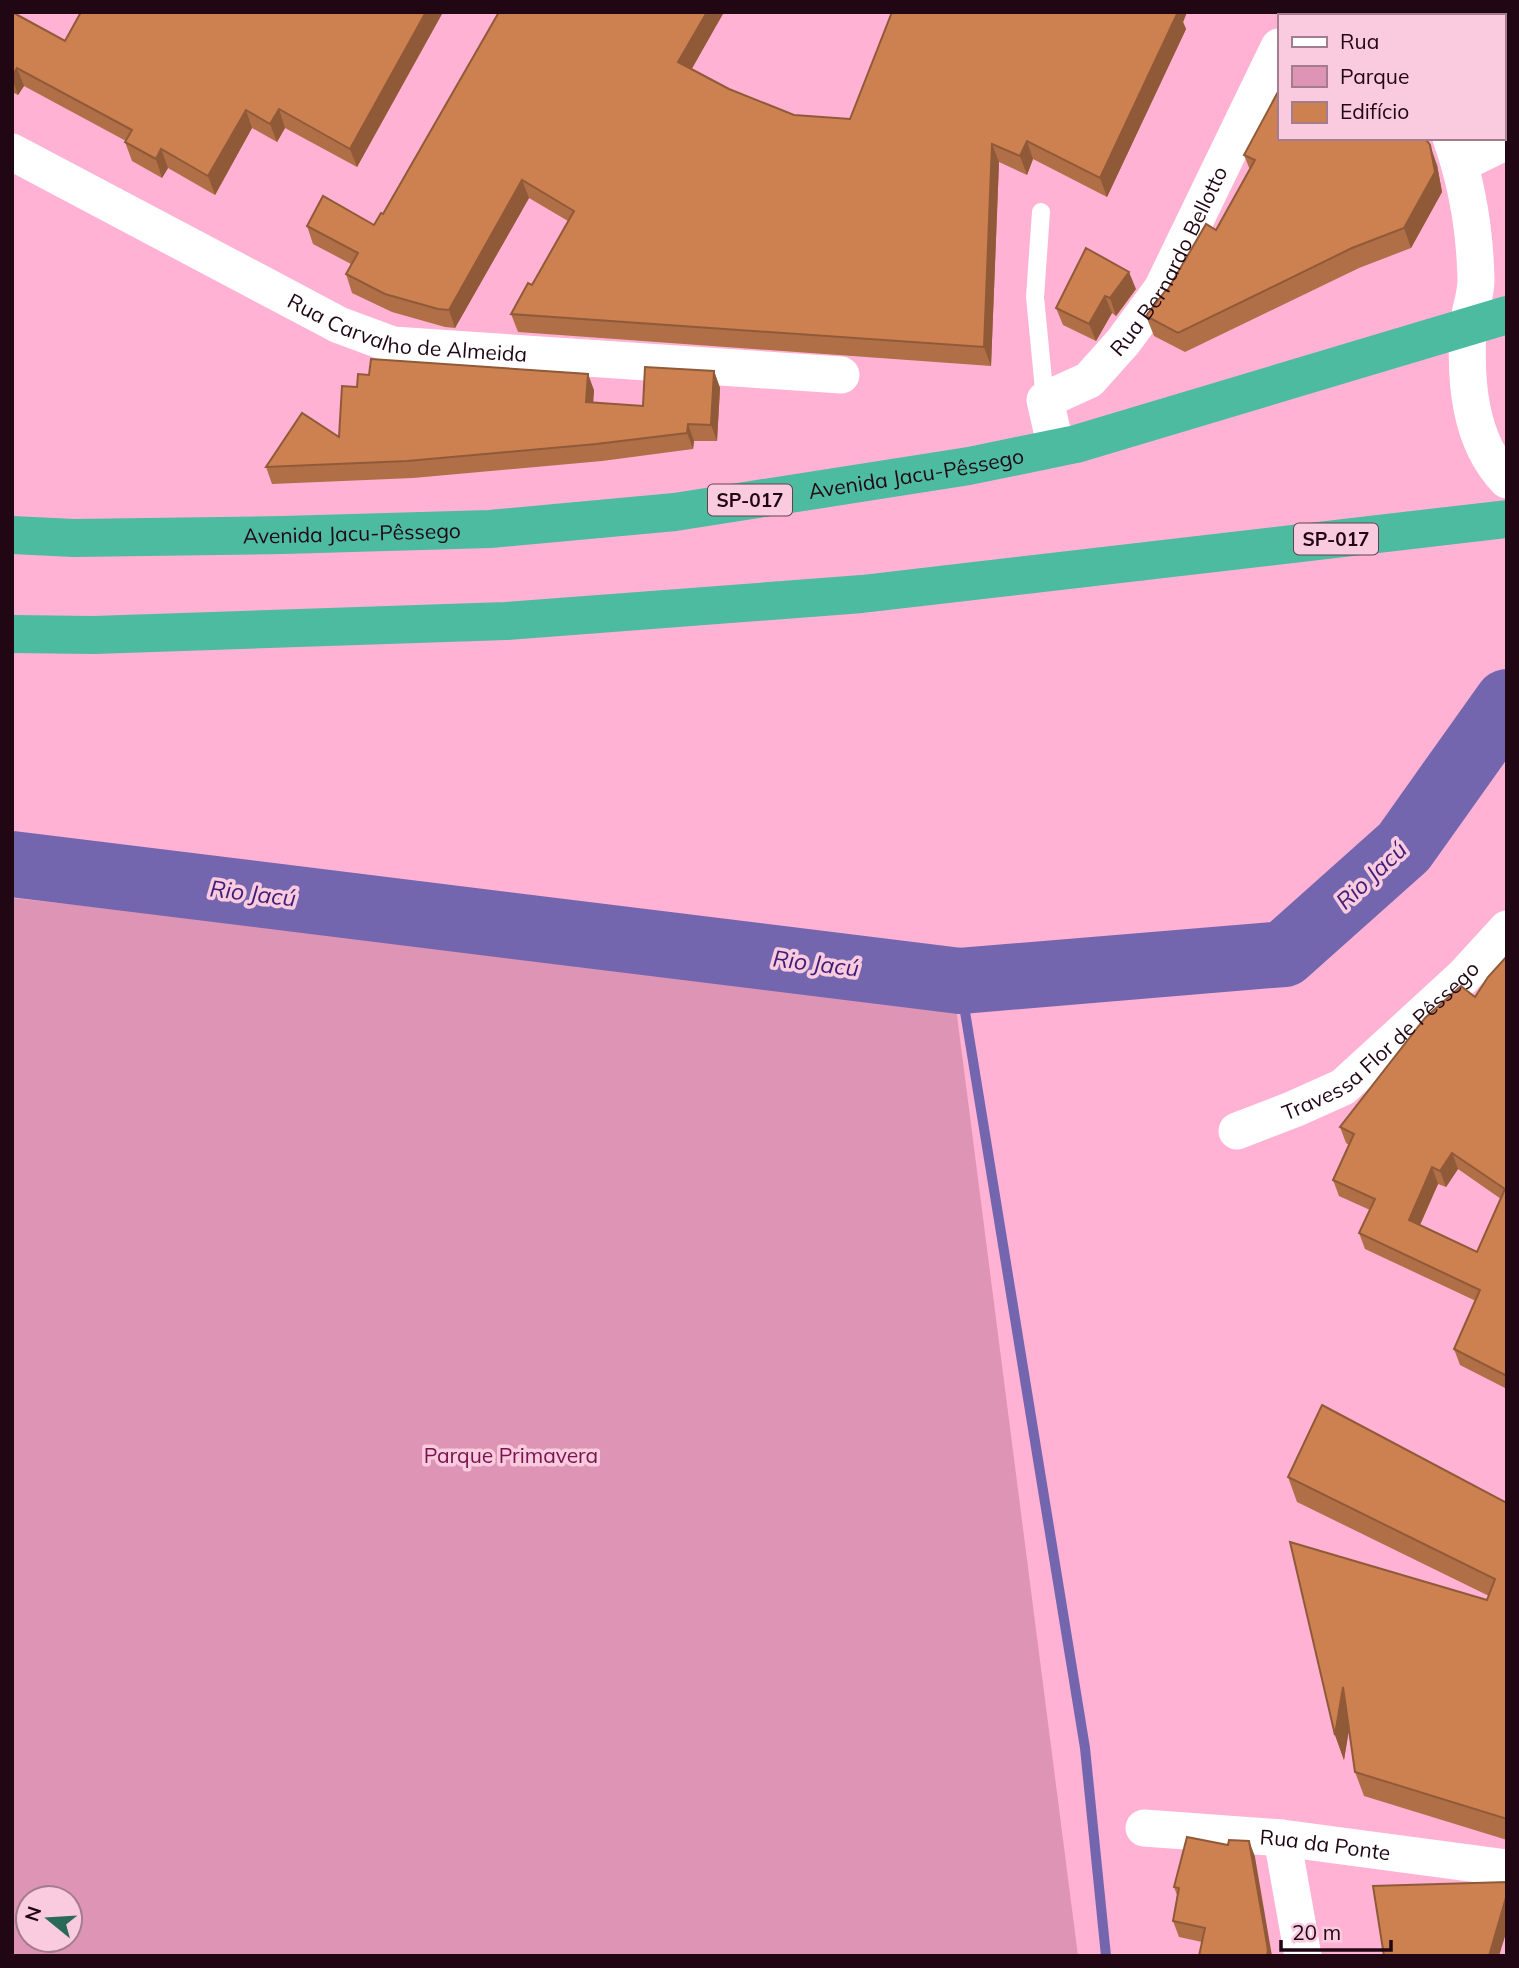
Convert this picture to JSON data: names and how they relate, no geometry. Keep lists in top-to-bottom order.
{
  "streets": {
    "highway": ["Avenida Jacu-Pêssego", "SP-017"],
    "street": [
      "Rua Bernardo Bellotto",
      "Rua Carvalho de Almeida",
      "Travessa Flor de Pêssego",
      "Rua da Ponte"
    ]
  },
  "water": ["Rio Jacú"],
  "parks": ["Parque Primavera"],
  "legend": ["Rua", "Parque", "Edifício"],
  "scale_bar": "20 m",
  "north": "left"
}
